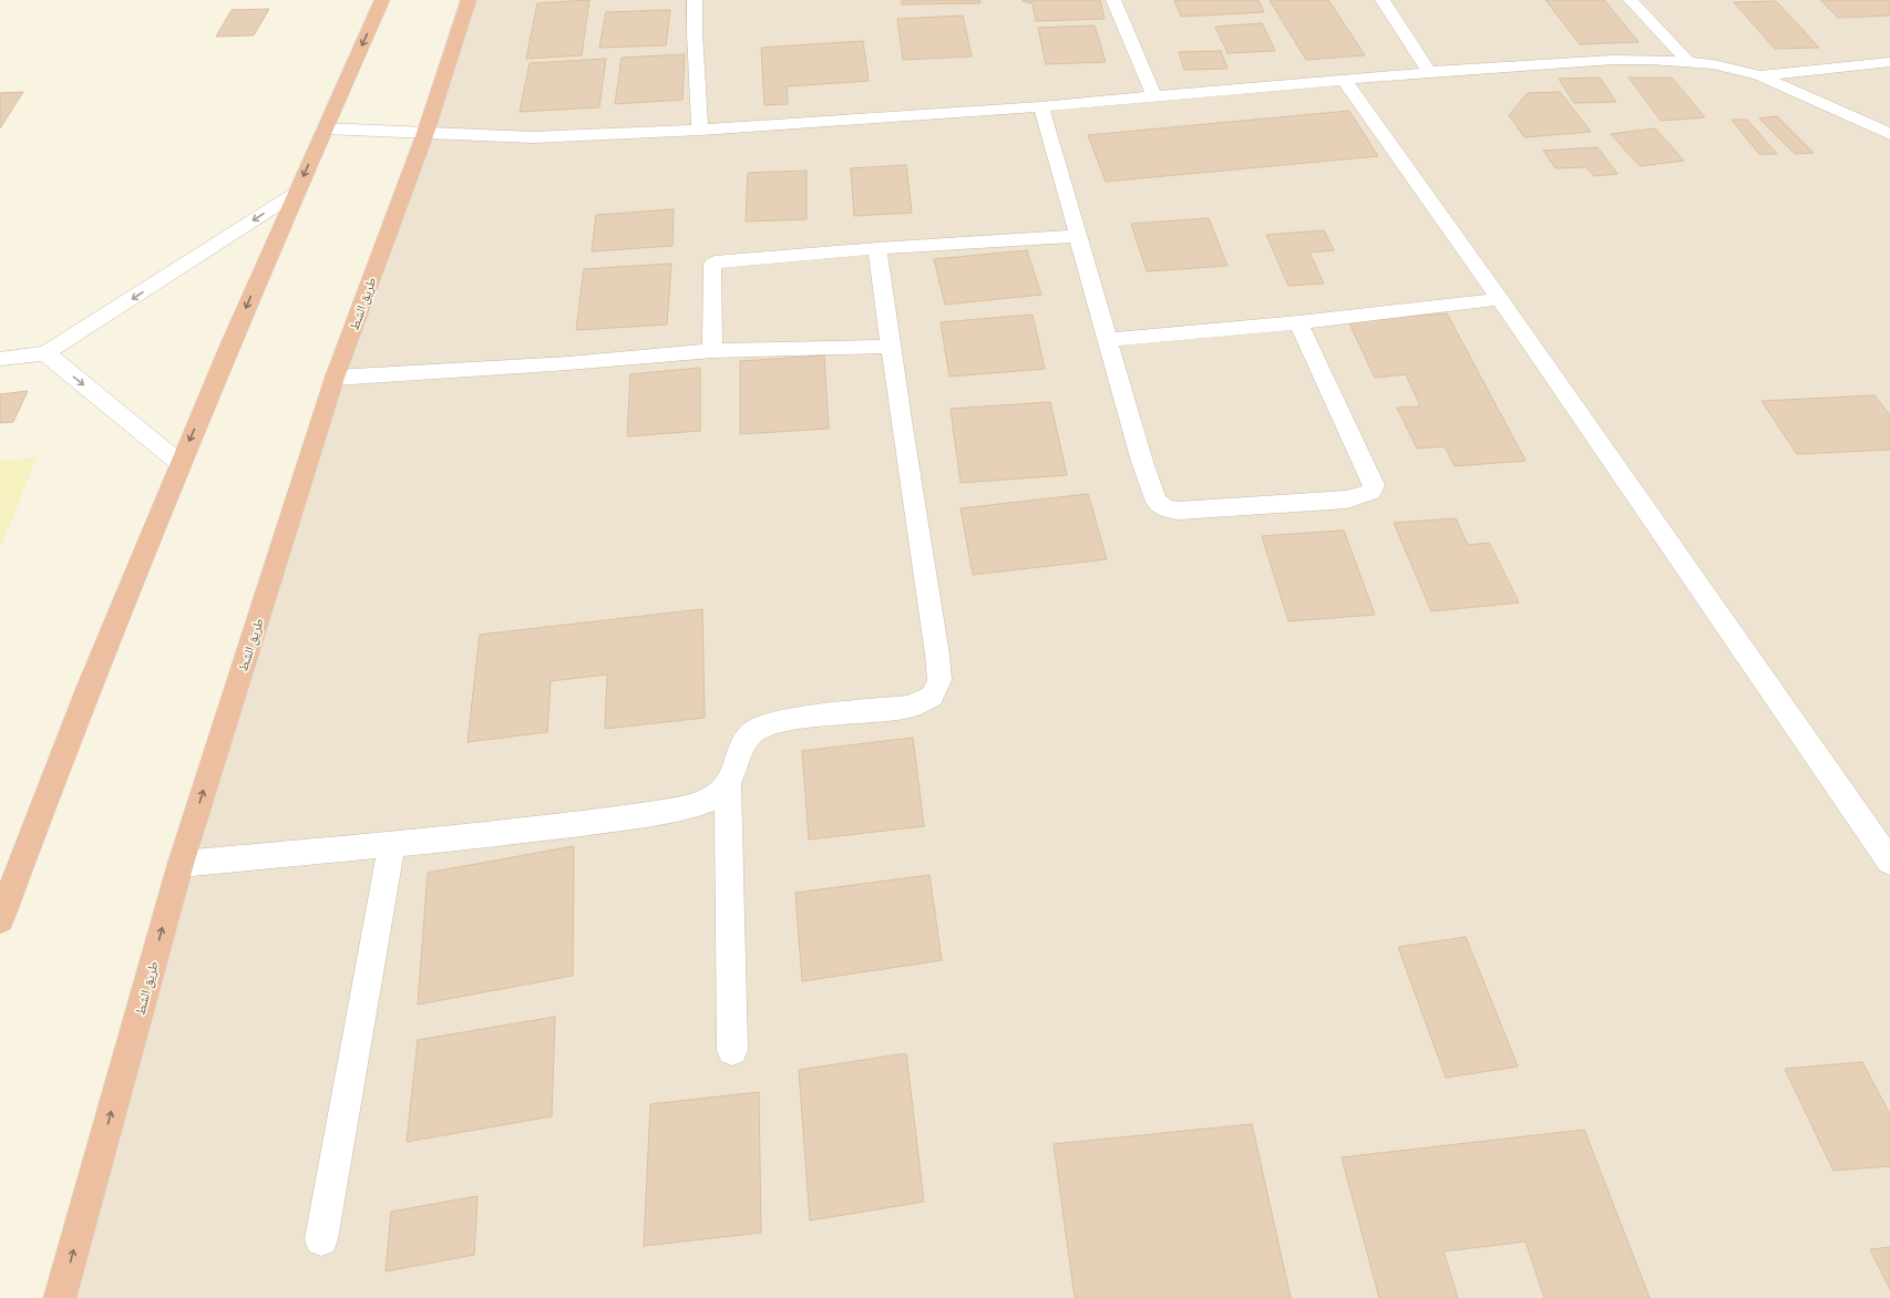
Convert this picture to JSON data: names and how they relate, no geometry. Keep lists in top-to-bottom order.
{
  "streets": {
    "highway": ["طريق الشط"]
  }
}
